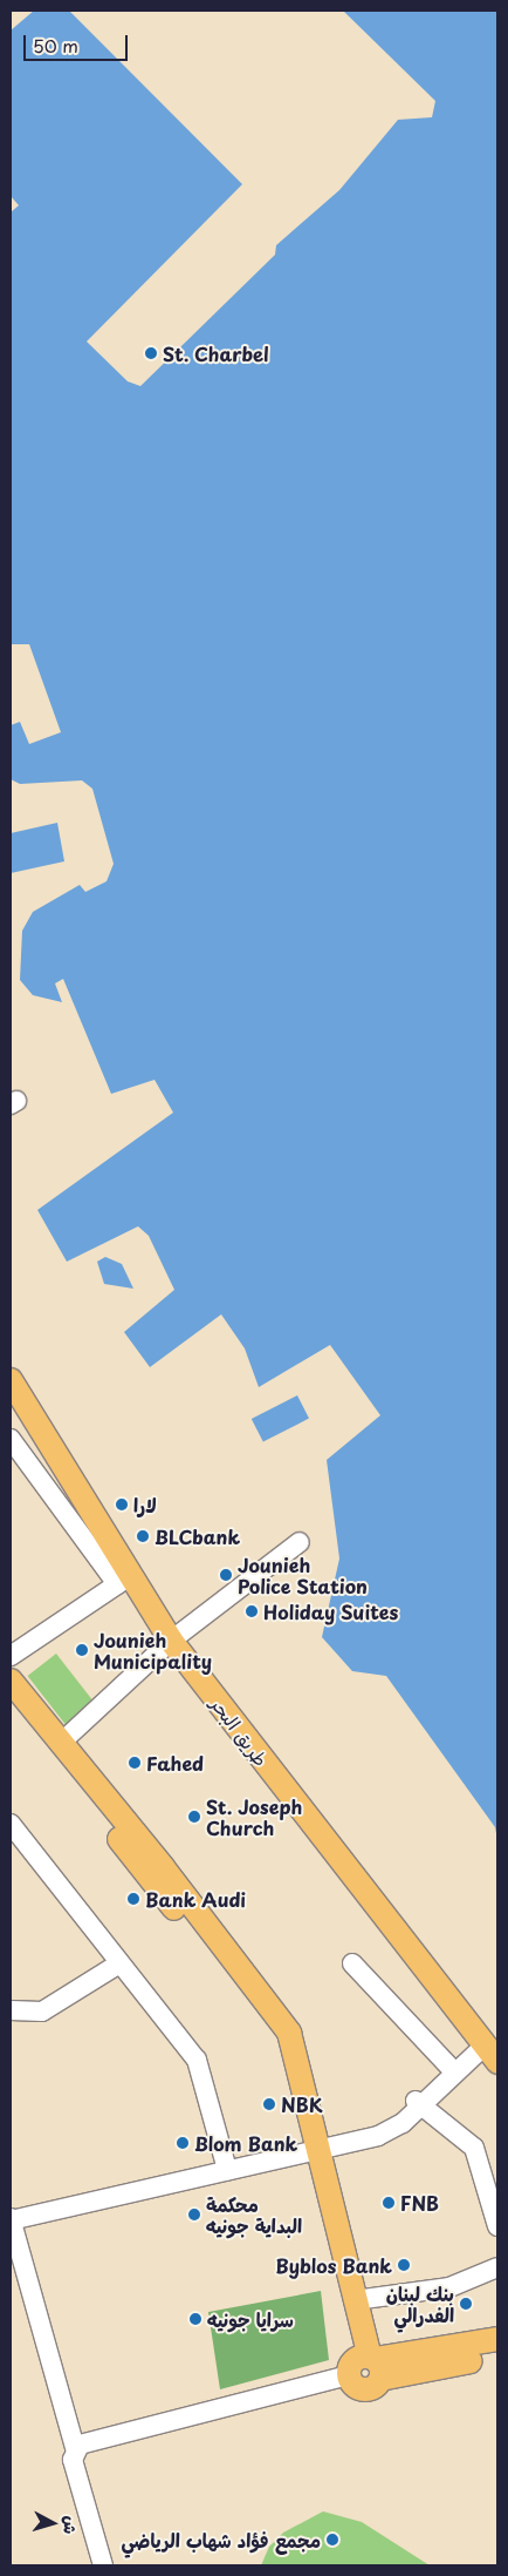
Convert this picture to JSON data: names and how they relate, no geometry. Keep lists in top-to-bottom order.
{
  "streets": {
    "main road": ["طريق البحر"]
  },
  "places": [
    "St. Charbel",
    "لارا",
    "BLCbank",
    "Jounieh Police Station",
    "Holiday Suites",
    "Jounieh Municipality",
    "Fahed",
    "St. Joseph Church",
    "Bank Audi",
    "NBK",
    "Blom Bank",
    "FNB",
    "محكمة البداية جونيه",
    "Byblos Bank",
    "بنك لبنان الفدرالي",
    "سرايا جونيه",
    "مجمع فؤاد شهاب الرياضي"
  ],
  "scale_bar": "50 m",
  "north": "right"
}
